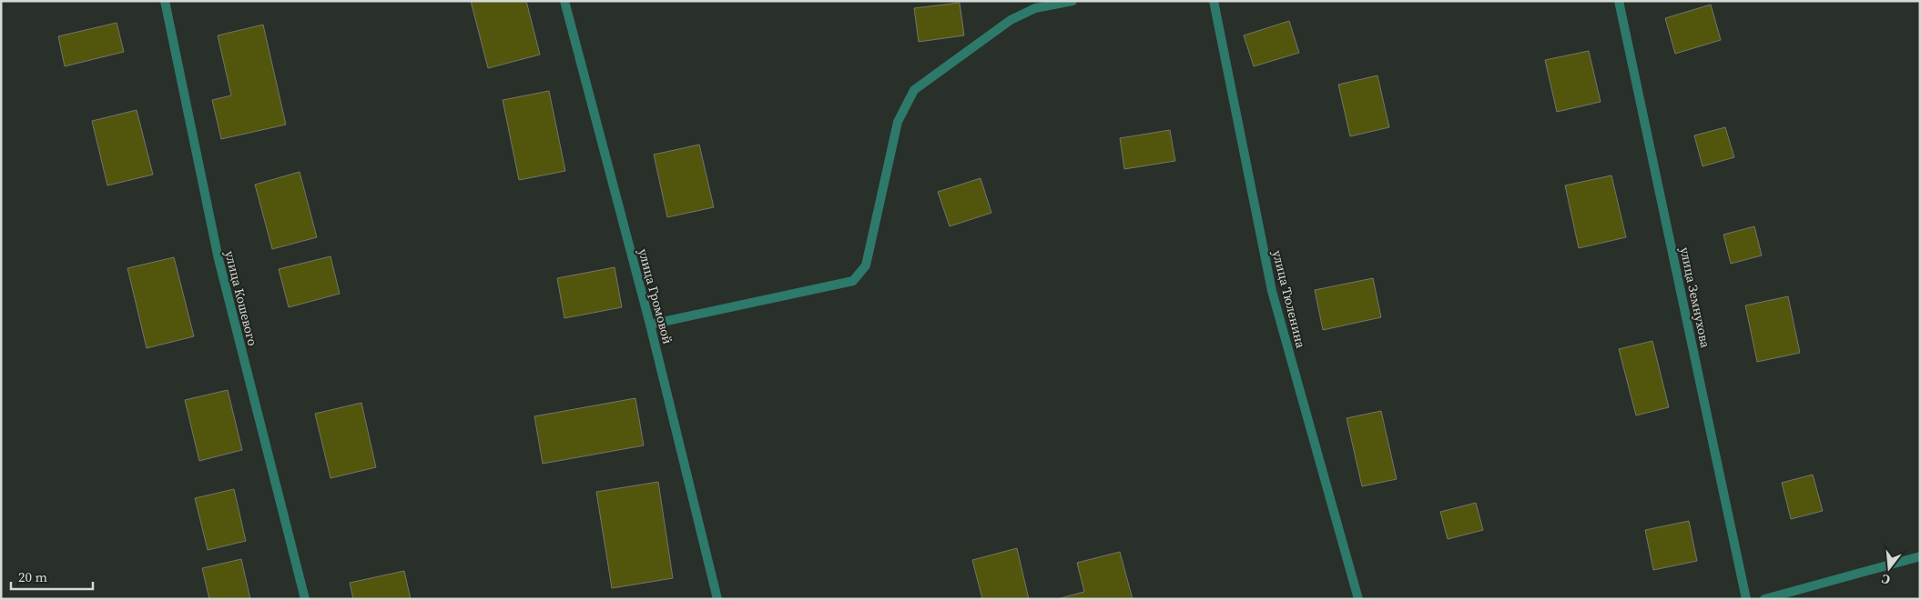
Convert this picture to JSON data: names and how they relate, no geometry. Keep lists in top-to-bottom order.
{
  "streets": {
    "street": [
      "улица Громовой",
      "улица Земнухова",
      "улица Кошевого",
      "улица Тюленина"
    ]
  },
  "scale_bar": "20 m",
  "north": "bottom"
}
